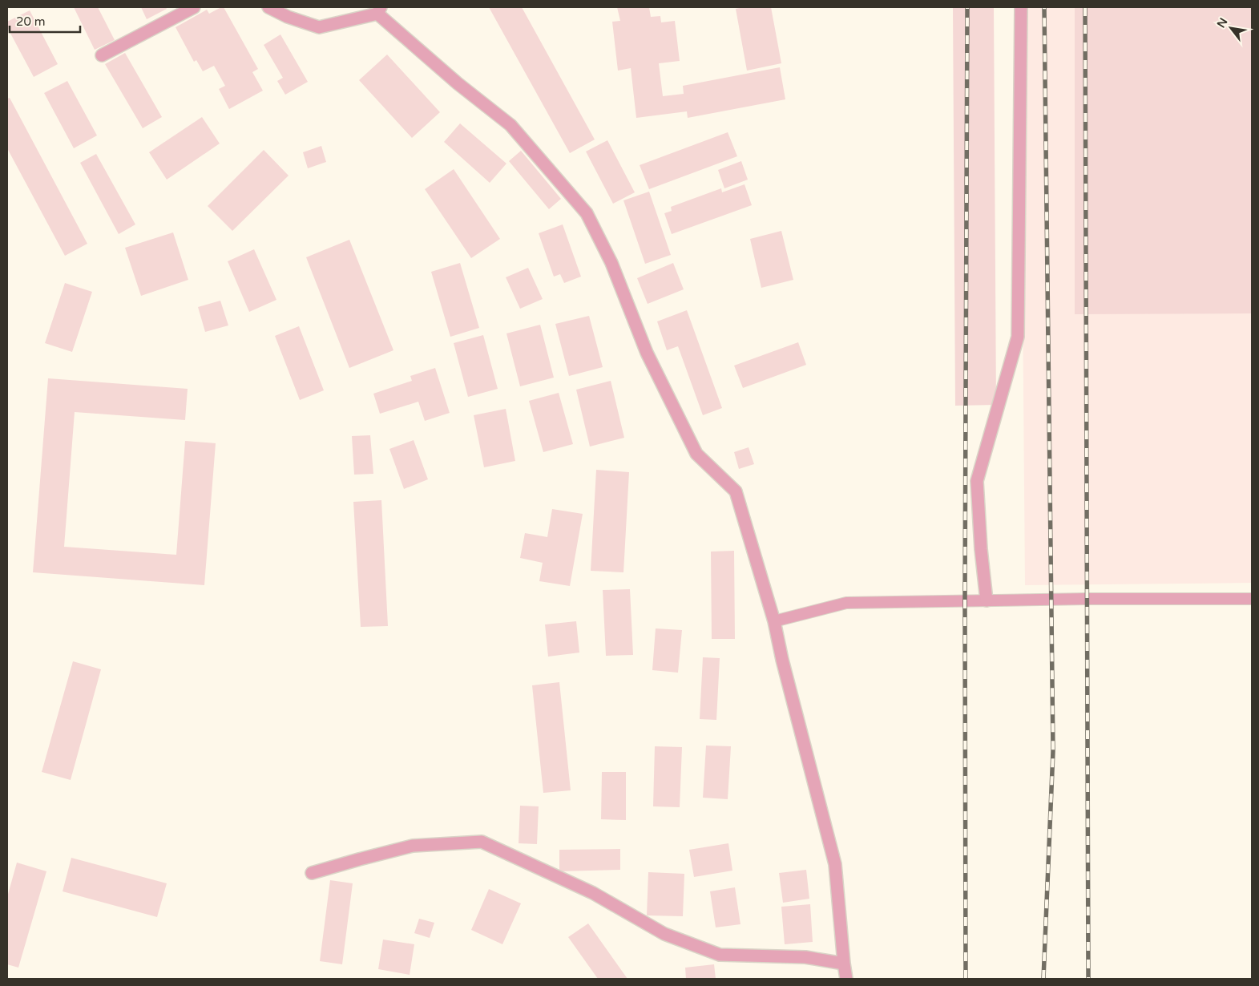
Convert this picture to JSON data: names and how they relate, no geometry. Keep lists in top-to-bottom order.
{
  "scale_bar": "20 m",
  "north": "top left"
}
